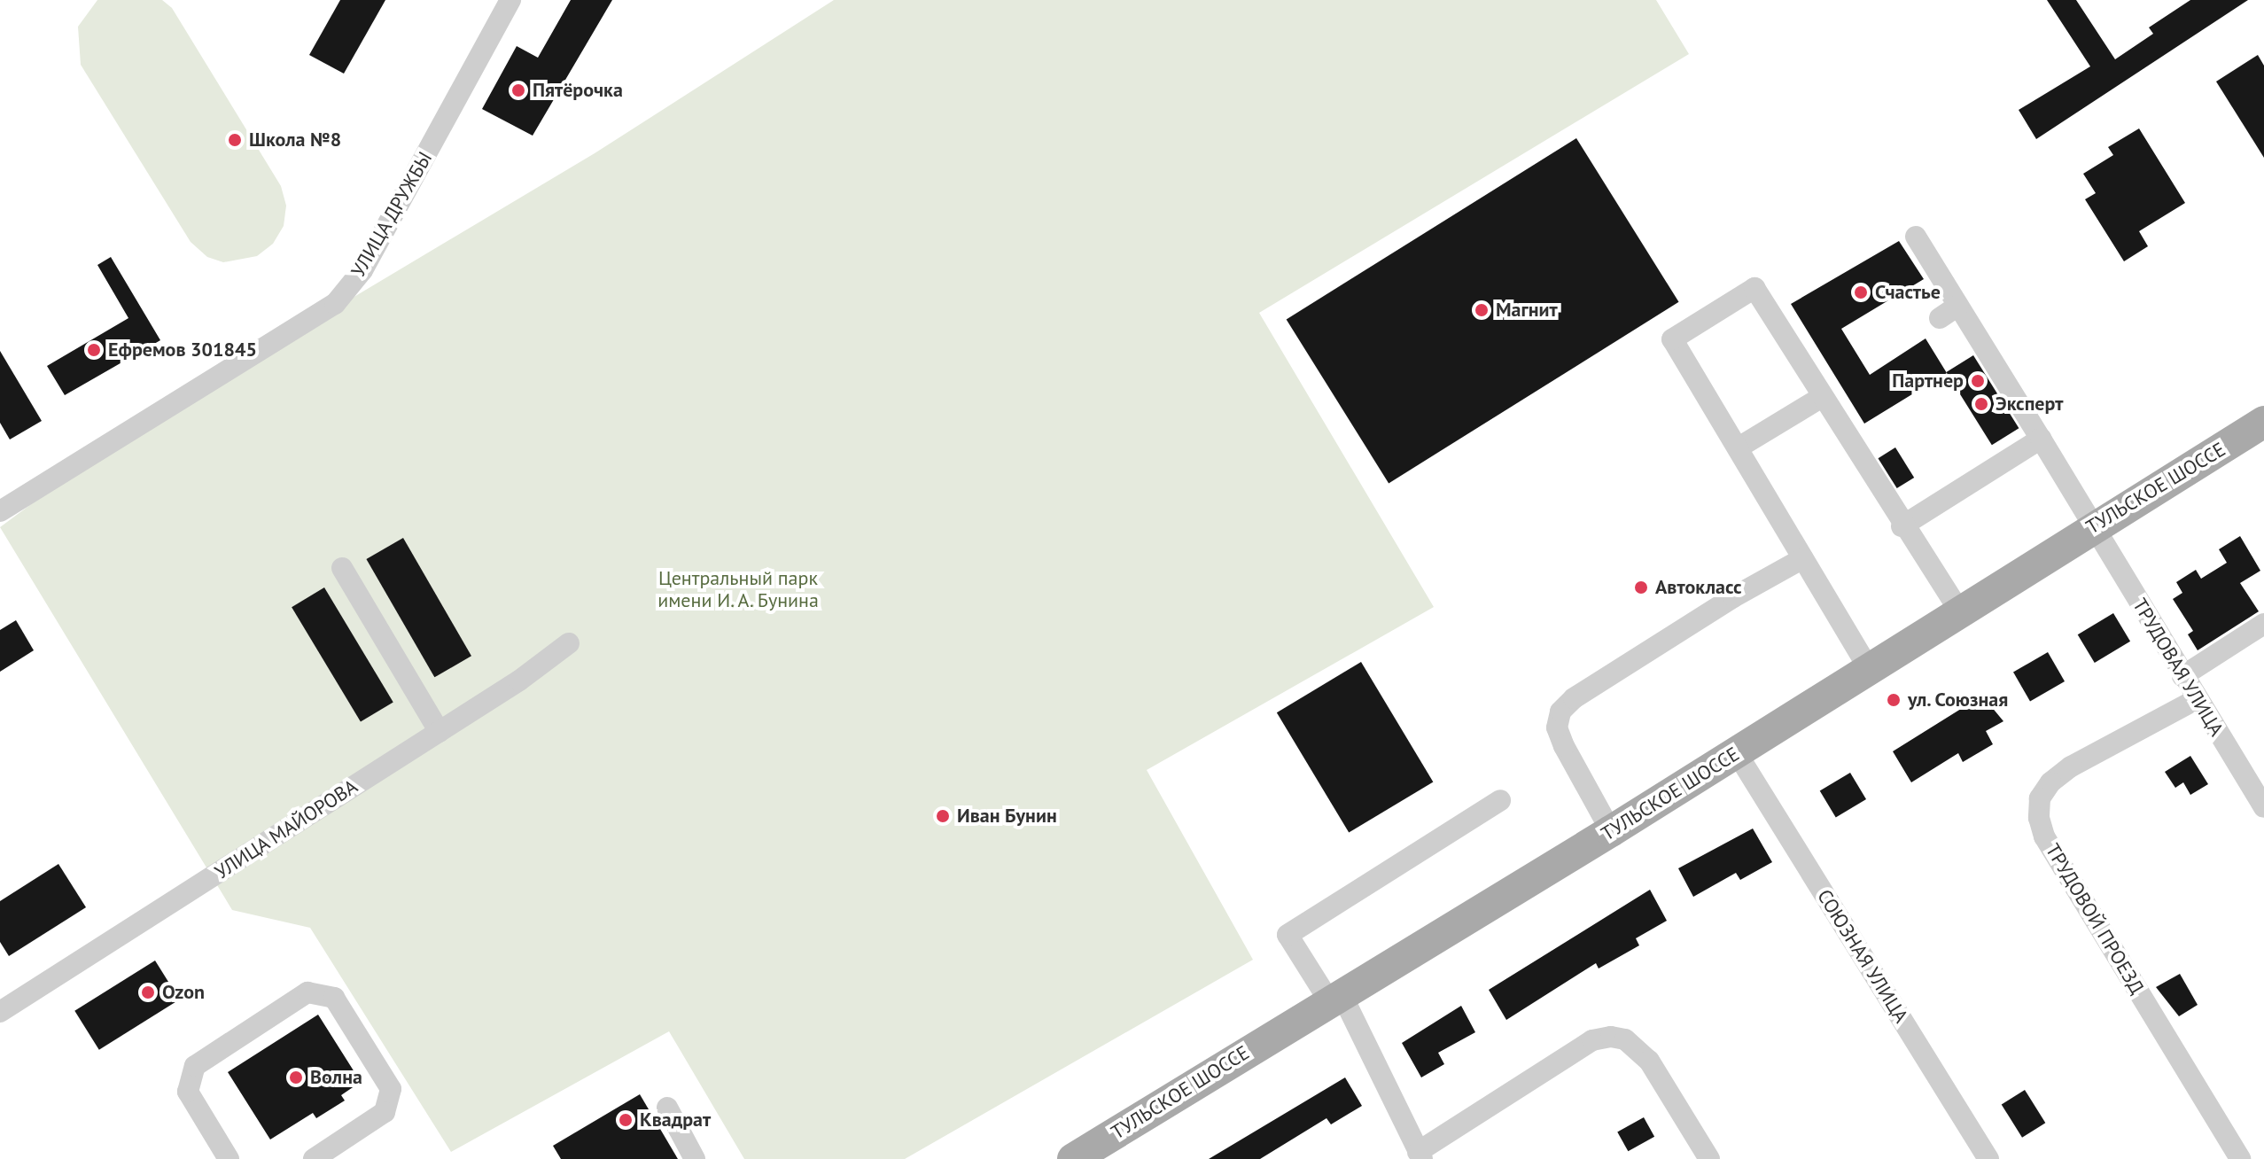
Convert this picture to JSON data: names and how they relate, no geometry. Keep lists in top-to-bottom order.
{
  "streets": {
    "main road": ["ТУЛЬСКОЕ ШОССЕ"],
    "street": [
      "УЛИЦА ДРУЖБЫ",
      "ТРУДОВАЯ УЛИЦА",
      "УЛИЦА МАЙОРОВА",
      "ТРУДОВОЙ ПРОЕЗД",
      "СОЮЗНАЯ УЛИЦА"
    ]
  },
  "crossings": [
    ["ТУЛЬСКОЕ ШОССЕ", "ТРУДОВАЯ УЛИЦА"],
    ["ТУЛЬСКОЕ ШОССЕ", "СОЮЗНАЯ УЛИЦА"],
    ["ТРУДОВАЯ УЛИЦА", "ТРУДОВОЙ ПРОЕЗД"]
  ],
  "parks": ["Центральный парк имени И. А. Бунина"],
  "places": [
    "Пятёрочка",
    "Школа №8",
    "Счастье",
    "Магнит",
    "Ефремов 301845",
    "Партнер",
    "Эксперт",
    "Автокласс",
    "ул. Союзная",
    "Иван Бунин",
    "Ozon",
    "Волна",
    "Квадрат"
  ]
}
